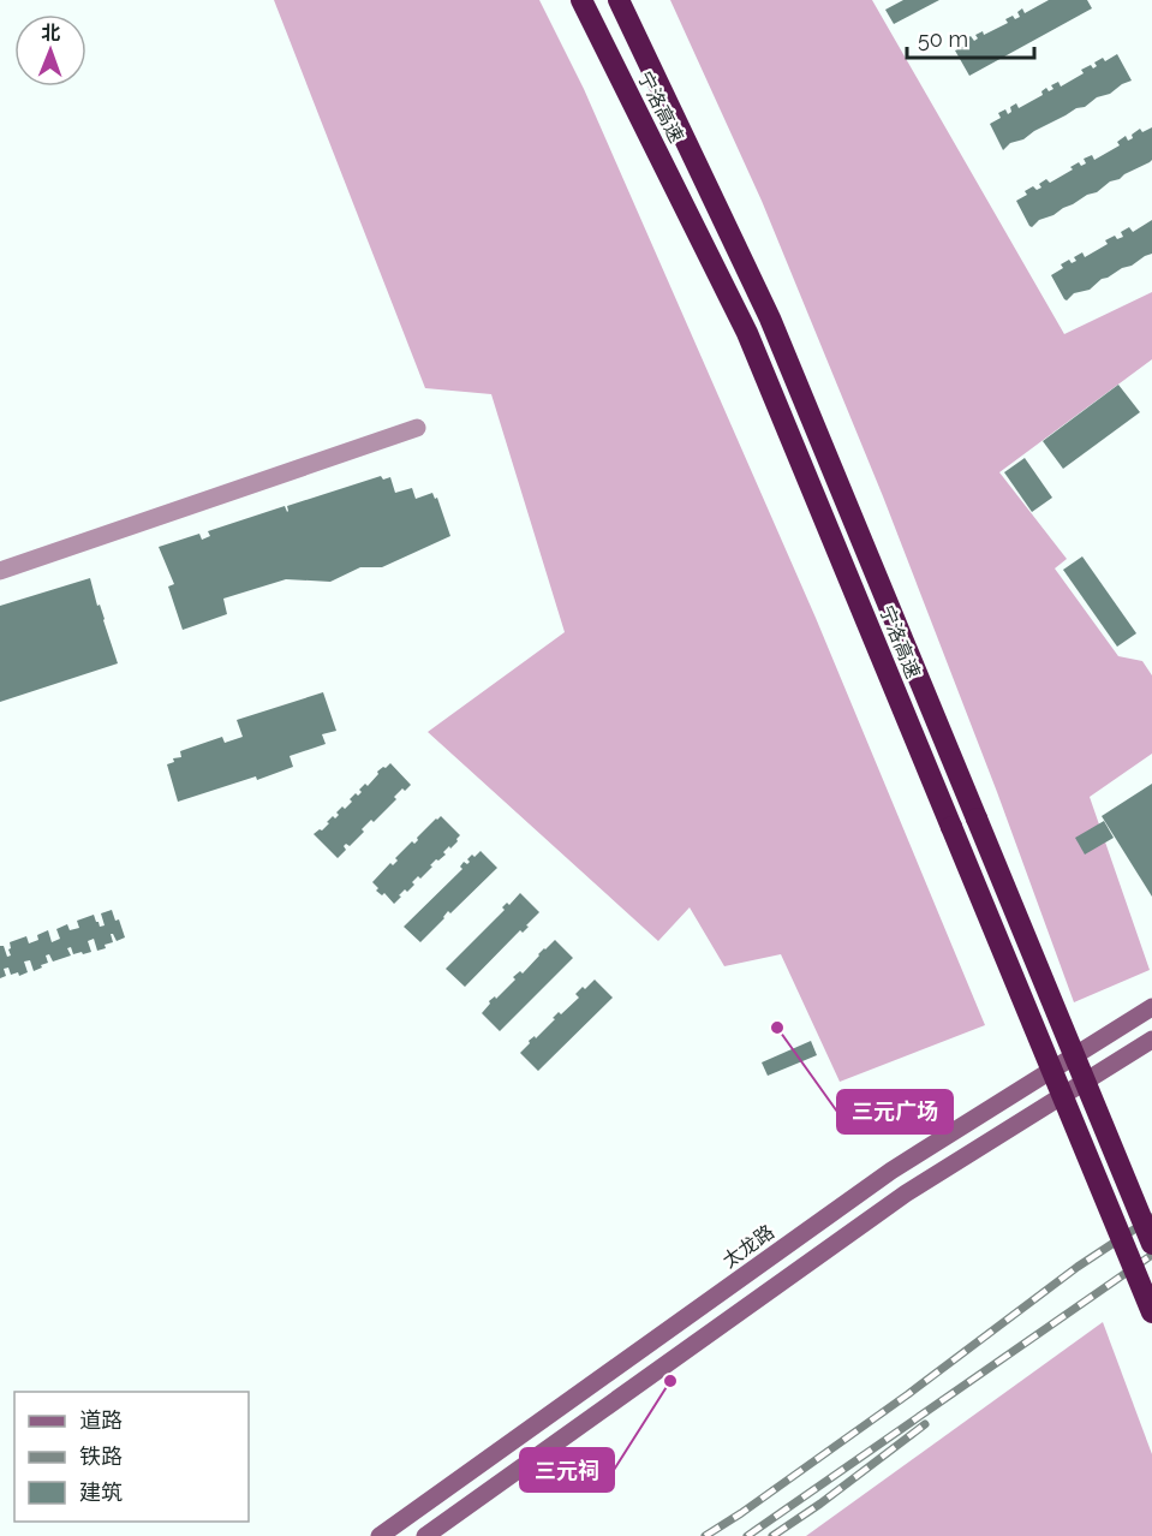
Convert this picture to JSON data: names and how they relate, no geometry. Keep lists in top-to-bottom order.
{
  "streets": {
    "highway": ["宁洛高速"],
    "main road": ["太龙路"]
  },
  "places": ["三元广场", "三元祠"],
  "legend": ["道路", "铁路", "建筑"],
  "scale_bar": "50 m",
  "north": "top"
}
